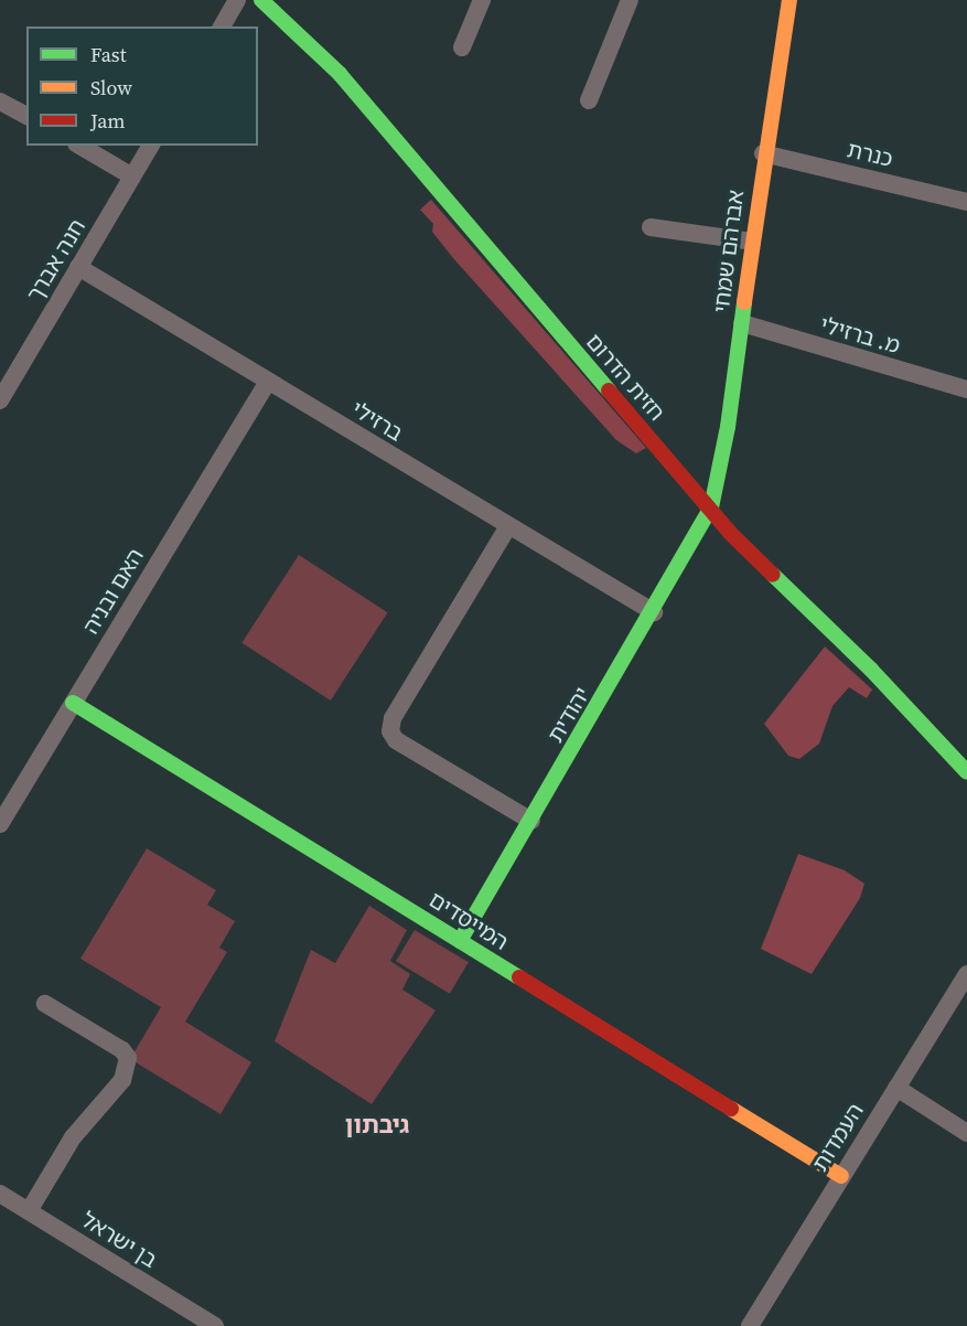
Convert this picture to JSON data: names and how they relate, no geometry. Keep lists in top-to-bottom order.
{
  "streets": {
    "street": [
      "כנרת",
      "אברהם שמחי",
      "חנה אברך",
      "מ. ברזילי",
      "חזית הדרום",
      "ברזילי",
      "האם ובניה",
      "יהודית",
      "המייסדים",
      "העמדות",
      "בן ישראל"
    ]
  },
  "crossings": [
    ["כנרת", "אברהם שמחי"],
    ["אברהם שמחי", "מ. ברזילי"],
    ["אברהם שמחי", "חזית הדרום"],
    ["אברהם שמחי", "יהודית"],
    ["חנה אברך", "ברזילי"],
    ["חזית הדרום", "יהודית"],
    ["ברזילי", "האם ובניה"],
    ["ברזילי", "יהודית"],
    ["האם ובניה", "המייסדים"],
    ["יהודית", "המייסדים"],
    ["המייסדים", "העמדות"]
  ],
  "districts": ["גיבתון"],
  "legend": ["Fast", "Slow", "Jam"]
}
